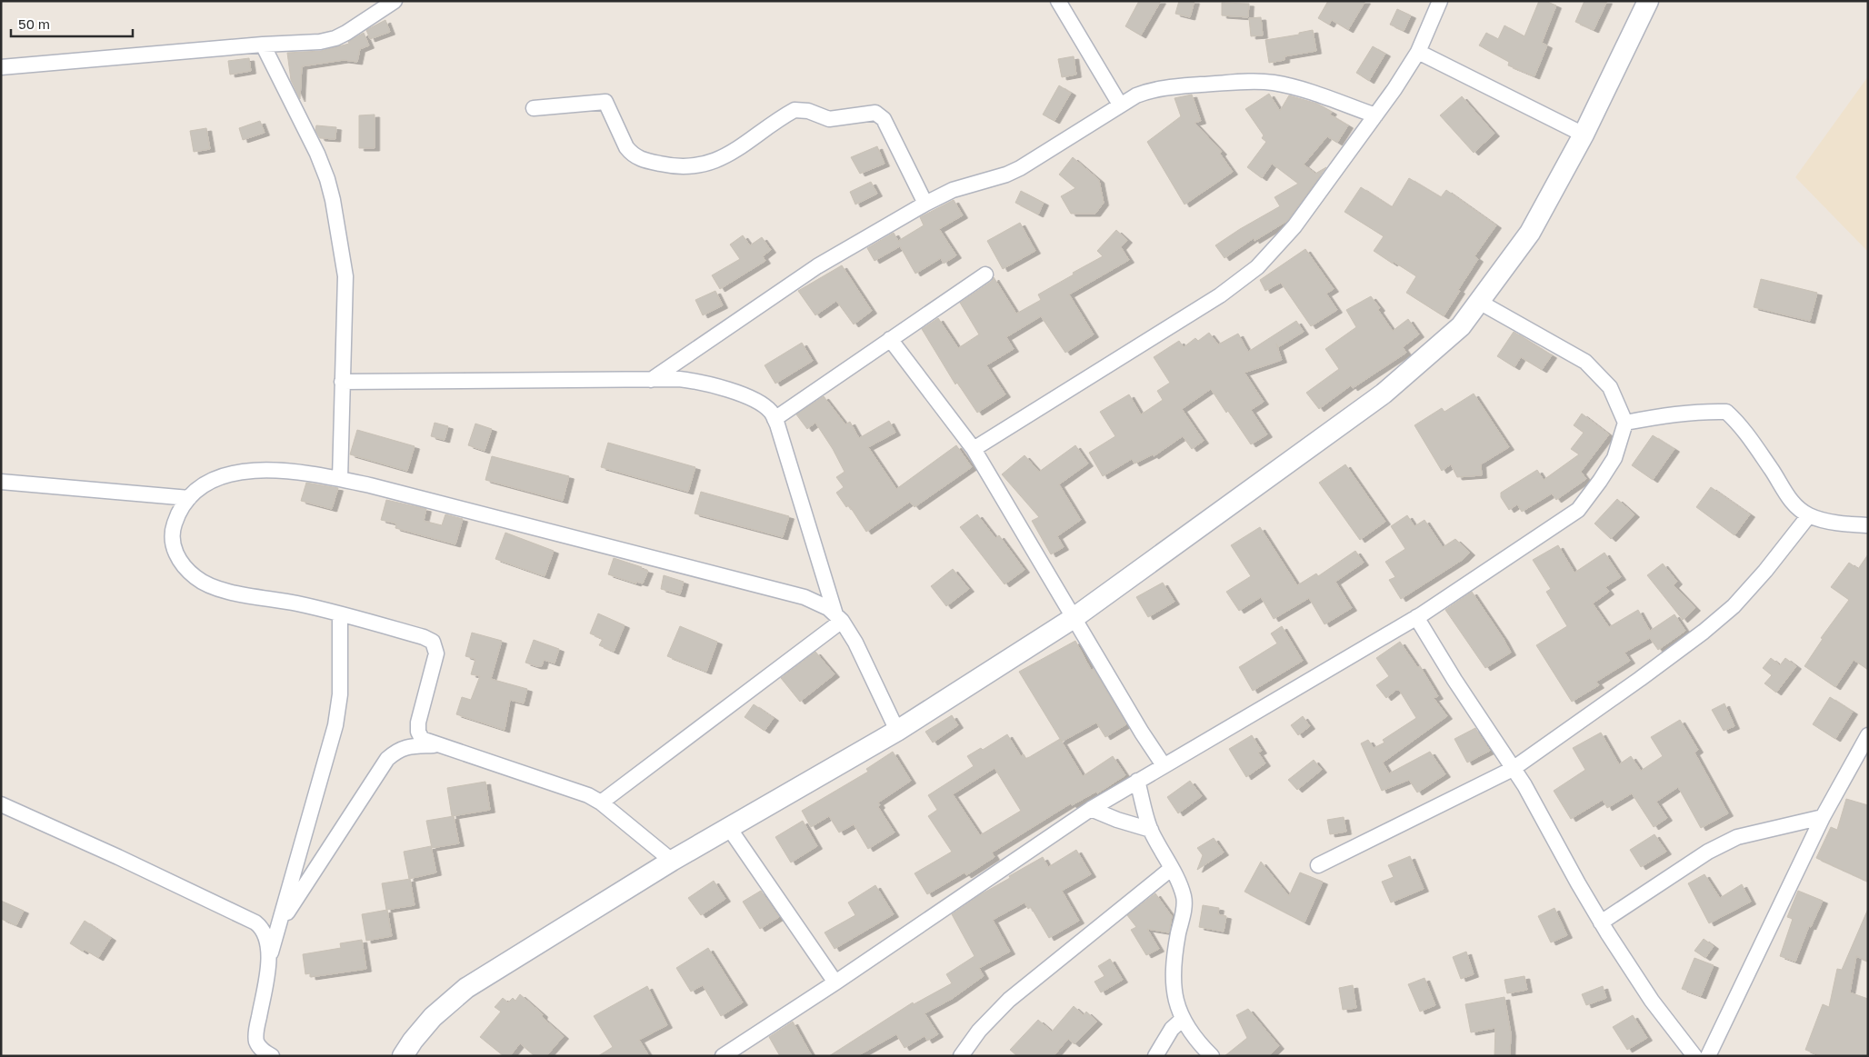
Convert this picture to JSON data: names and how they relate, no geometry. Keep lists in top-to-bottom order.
{
  "scale_bar": "50 m"
}
